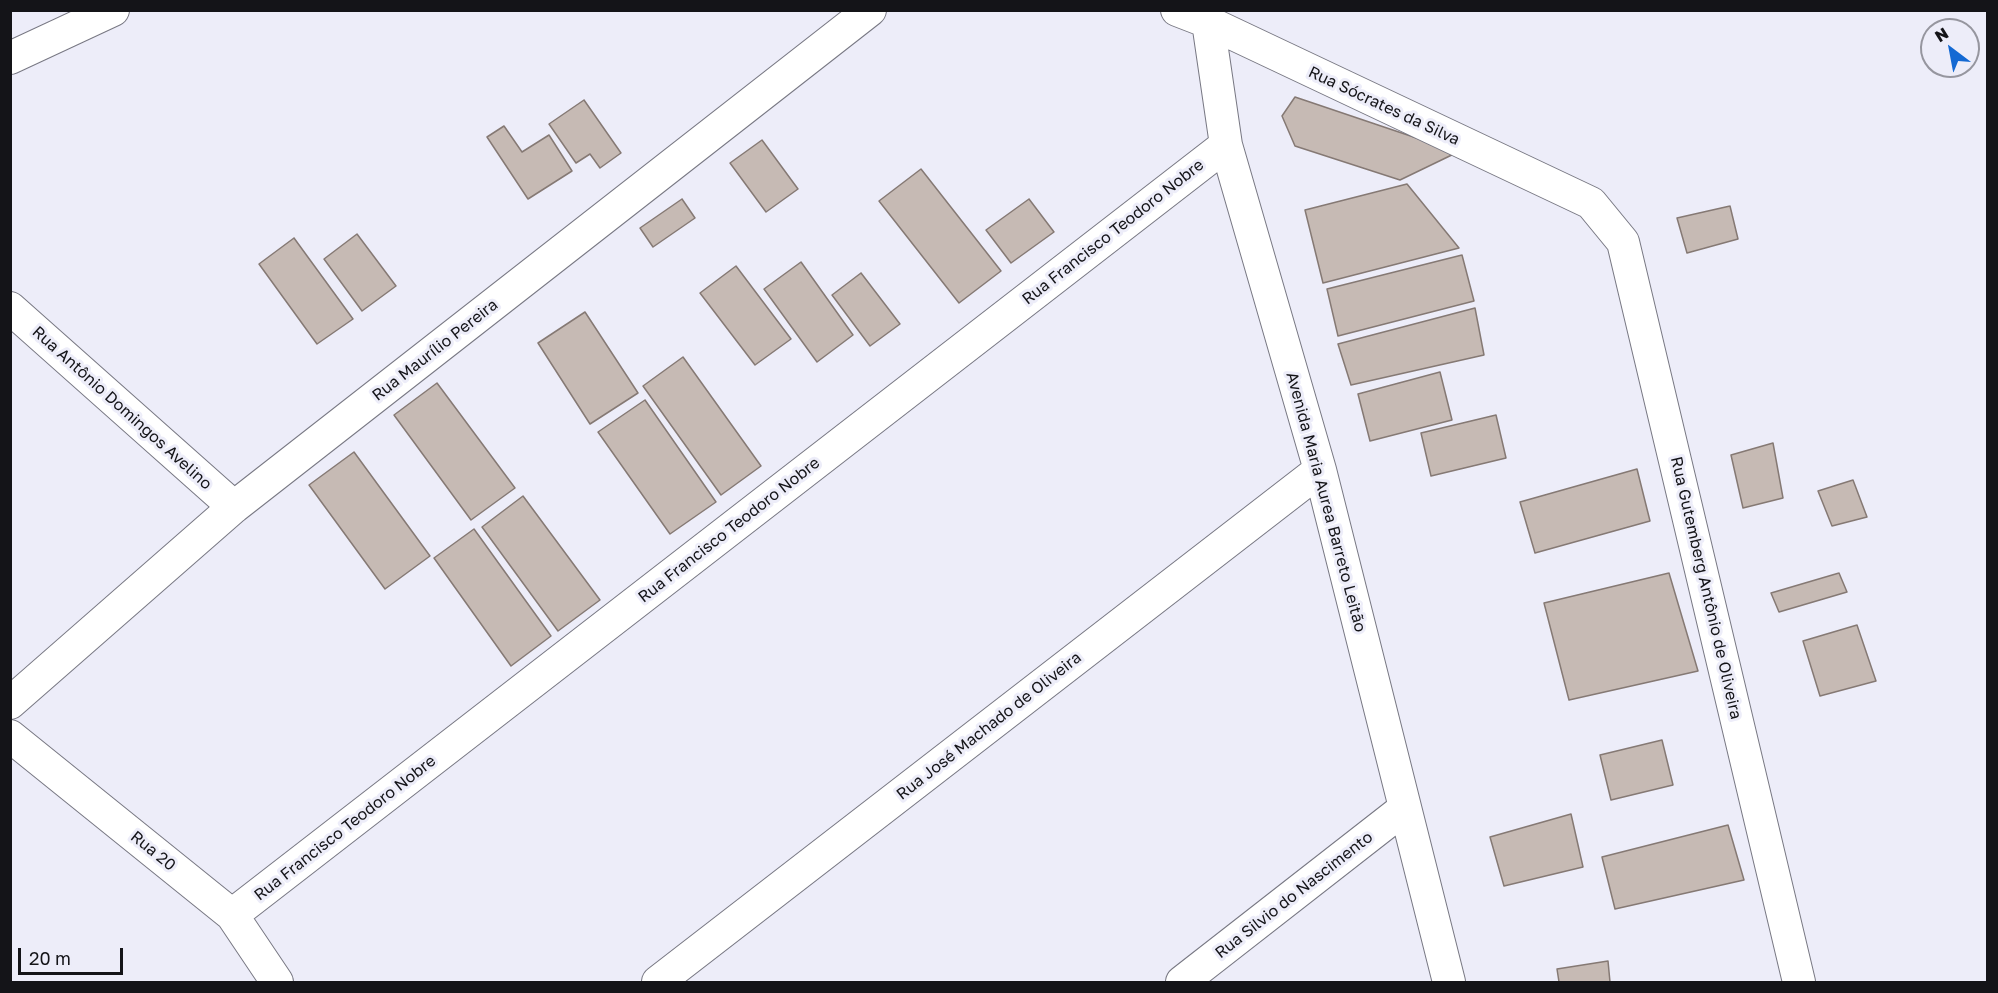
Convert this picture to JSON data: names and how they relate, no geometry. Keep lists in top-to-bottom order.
{
  "streets": {
    "street": [
      "Rua Sócrates da Silva",
      "Rua Francisco Teodoro Nobre",
      "Rua Maurílio Pereira",
      "Rua Antônio Domingos Avelino",
      "Avenida Maria Aurea Barreto Leitão",
      "Rua Gutemberg Antônio de Oliveira",
      "Rua José Machado de Oliveira",
      "Rua 20",
      "Rua Silvio do Nascimento"
    ]
  },
  "crossings": [
    ["Rua Sócrates da Silva", "Avenida Maria Aurea Barreto Leitão"],
    ["Rua Sócrates da Silva", "Rua Gutemberg Antônio de Oliveira"],
    ["Rua Francisco Teodoro Nobre", "Avenida Maria Aurea Barreto Leitão"],
    ["Rua Francisco Teodoro Nobre", "Rua 20"],
    ["Rua Maurílio Pereira", "Rua Antônio Domingos Avelino"],
    ["Avenida Maria Aurea Barreto Leitão", "Rua José Machado de Oliveira"],
    ["Avenida Maria Aurea Barreto Leitão", "Rua Silvio do Nascimento"]
  ],
  "scale_bar": "20 m",
  "north": "top left"
}
